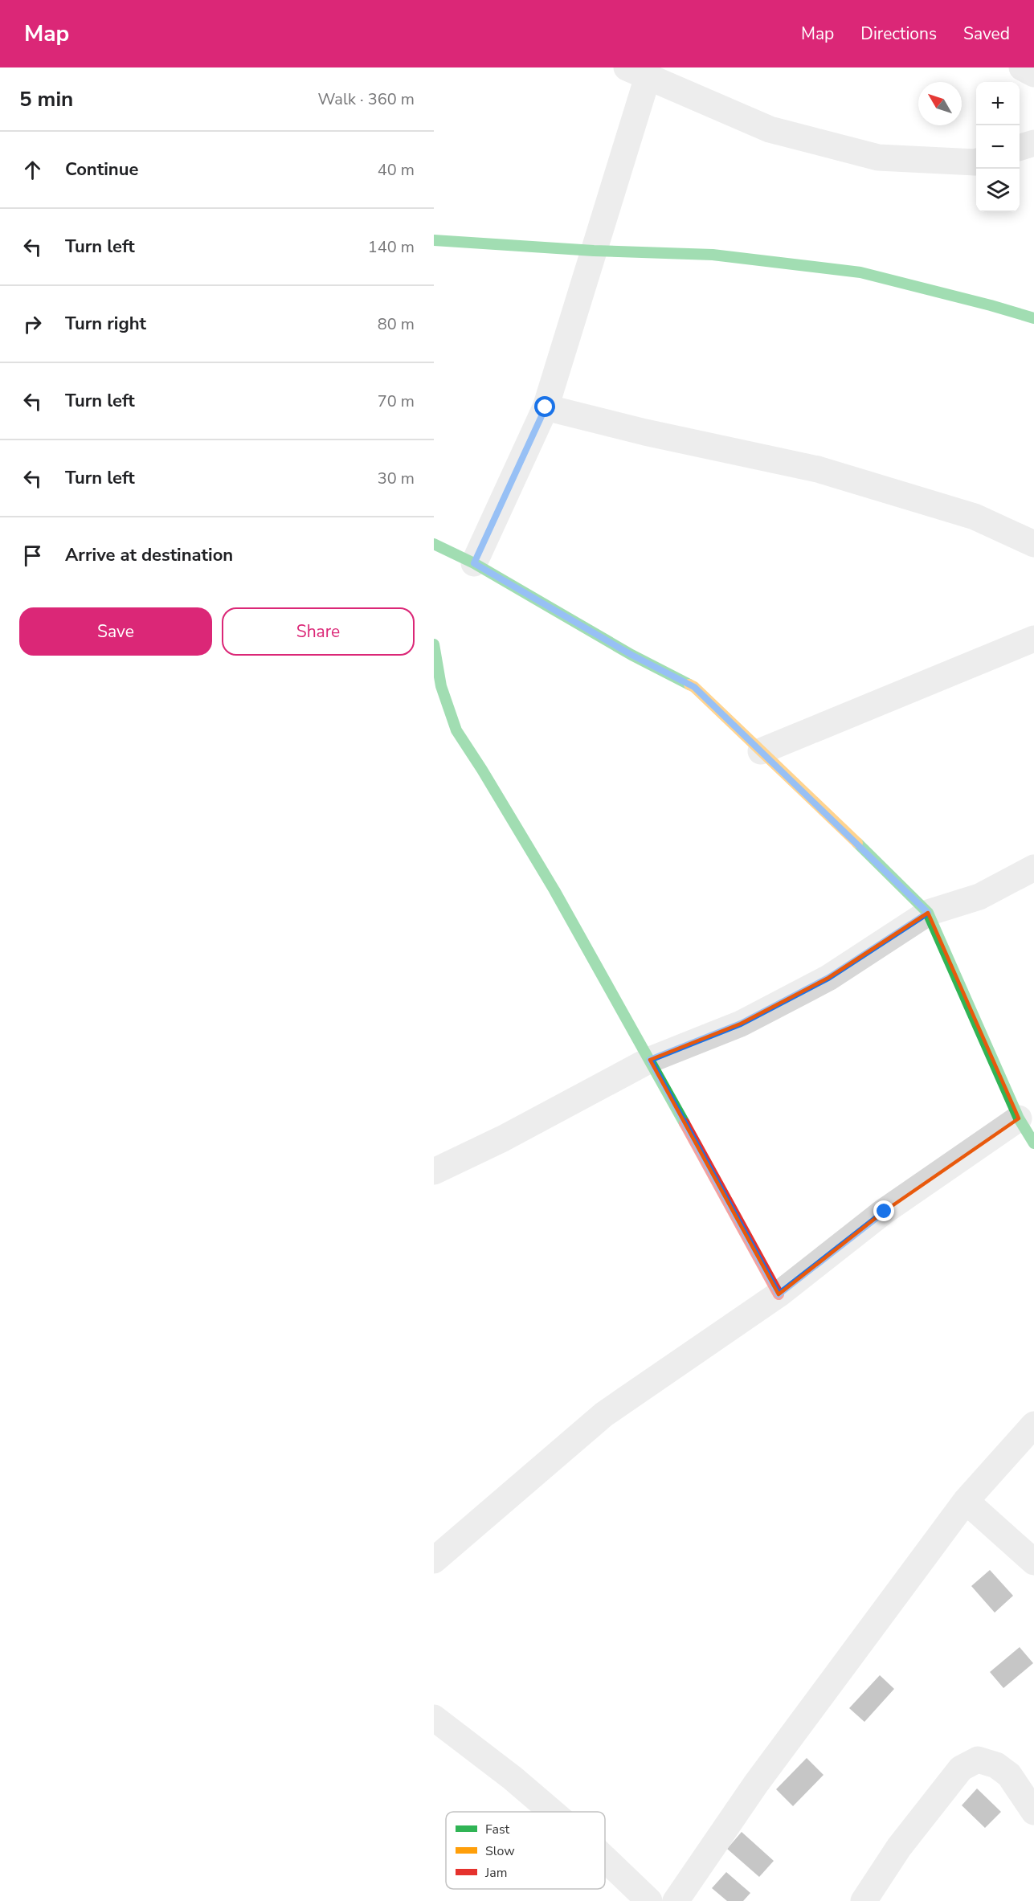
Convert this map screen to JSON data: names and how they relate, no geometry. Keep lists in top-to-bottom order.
{
  "legend": ["Fast", "Slow", "Jam"],
  "north": "top left",
  "page": {
    "header": "Map",
    "nav": ["Map", "Directions", "Saved"],
    "heading": ["5 min", "Walk · 360 m"],
    "map_buttons": ["+", "−"],
    "list": [
      ["Continue", "40 m"],
      ["Turn left", "140 m"],
      ["Turn right", "80 m"],
      ["Turn left", "70 m"],
      ["Turn left", "30 m"],
      "Arrive at destination"
    ],
    "buttons": ["Save", "Share"]
  }
}
